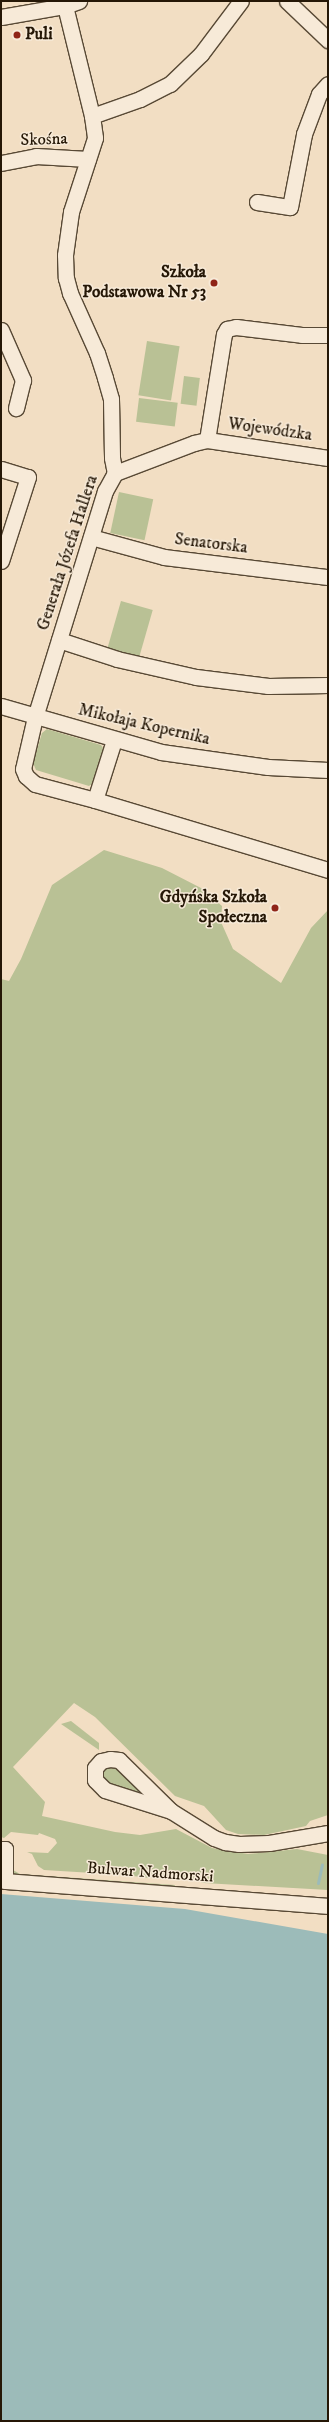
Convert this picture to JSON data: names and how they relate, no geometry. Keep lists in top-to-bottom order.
{
  "streets": {
    "street": [
      "Skośna",
      "Wojewódzka",
      "Senatorska",
      "Generała Józefa Hallera",
      "Mikołaja Kopernika",
      "Bulwar Nadmorski"
    ]
  },
  "crossings": [
    ["Wojewódzka", "Generała Józefa Hallera"],
    ["Senatorska", "Generała Józefa Hallera"],
    ["Generała Józefa Hallera", "Mikołaja Kopernika"]
  ],
  "places": ["Puli", "Szkoła Podstawowa Nr 53", "Gdyńska Szkoła Społeczna"]
}
